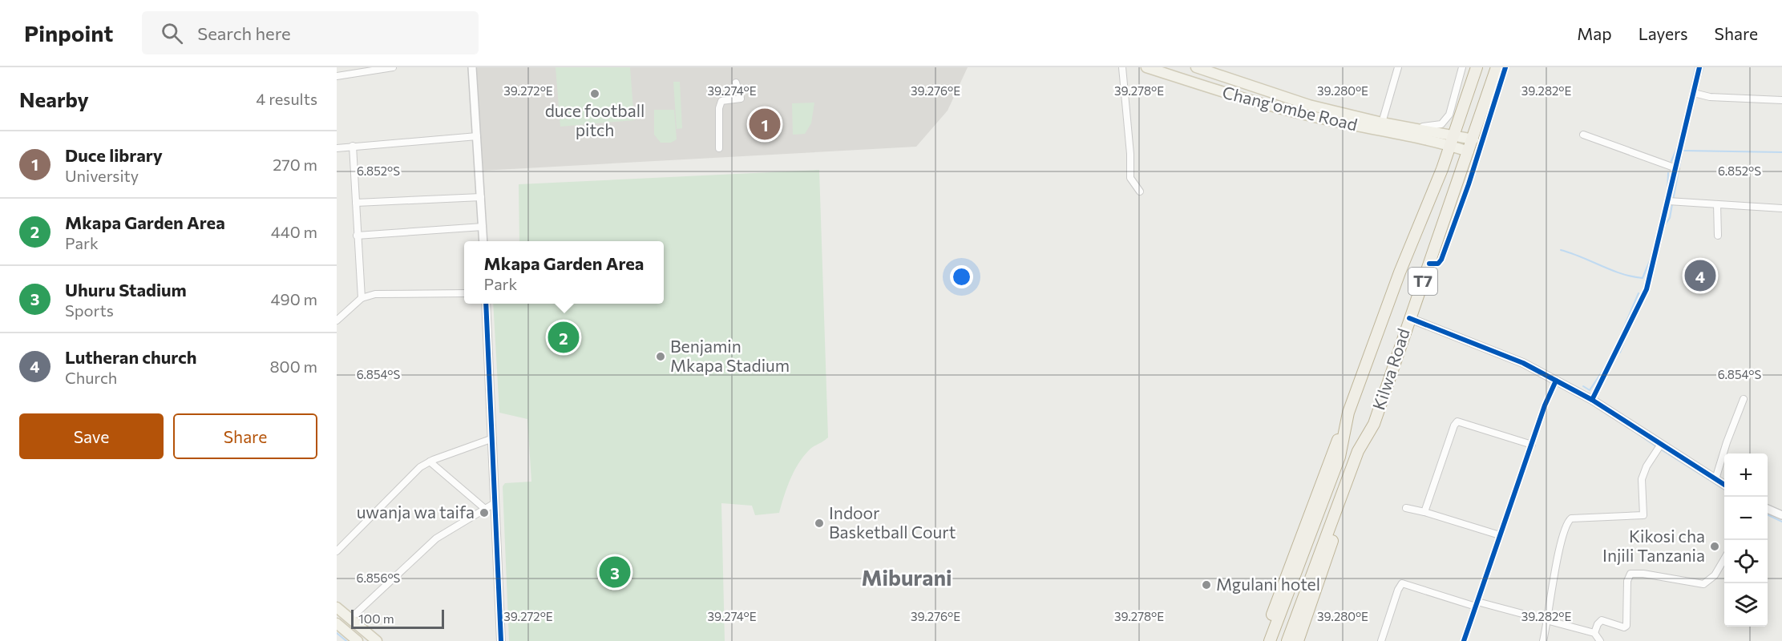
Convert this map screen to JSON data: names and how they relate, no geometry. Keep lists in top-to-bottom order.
{
  "streets": {
    "highway": ["T7", "Kilwa Road"],
    "main road": ["Chang'ombe Road"]
  },
  "crossings": [
    ["Chang'ombe Road", "Kilwa Road"],
    ["T7", "Kilwa Road"]
  ],
  "districts": ["Miburani"],
  "places": [
    "duce football pitch",
    "Benjamin Mkapa Stadium",
    "uwanja wa taifa",
    "Indoor Basketball Court",
    "Kikosi cha Injili Tanzania",
    "Mgulani hotel"
  ],
  "scale_bar": "100 m",
  "page": {
    "header": "Pinpoint",
    "search": "Search here",
    "nav": ["Map", "Layers", "Share"],
    "heading": ["Nearby", "4 results"],
    "pins": [
      "1",
      "4",
      "2",
      "3"
    ],
    "list": [
      {
        "mark": "1",
        "name": "Duce library",
        "note": "University",
        "value": "270 m"
      },
      {
        "mark": "2",
        "name": "Mkapa Garden Area",
        "note": "Park",
        "value": "440 m"
      },
      {
        "mark": "3",
        "name": "Uhuru Stadium",
        "note": "Sports",
        "value": "490 m"
      },
      {
        "mark": "4",
        "name": "Lutheran church",
        "note": "Church",
        "value": "800 m"
      }
    ],
    "popup": ["Mkapa Garden Area", "Park"],
    "buttons": ["Save", "Share"],
    "map_buttons": ["+", "−"],
    "scale": "100 m"
  },
  "coordinates": [
    "39.272°E",
    "39.274°E",
    "39.276°E",
    "39.278°E",
    "39.280°E",
    "39.282°E",
    "6.852°S",
    "6.854°S",
    "6.856°S"
  ]
}
